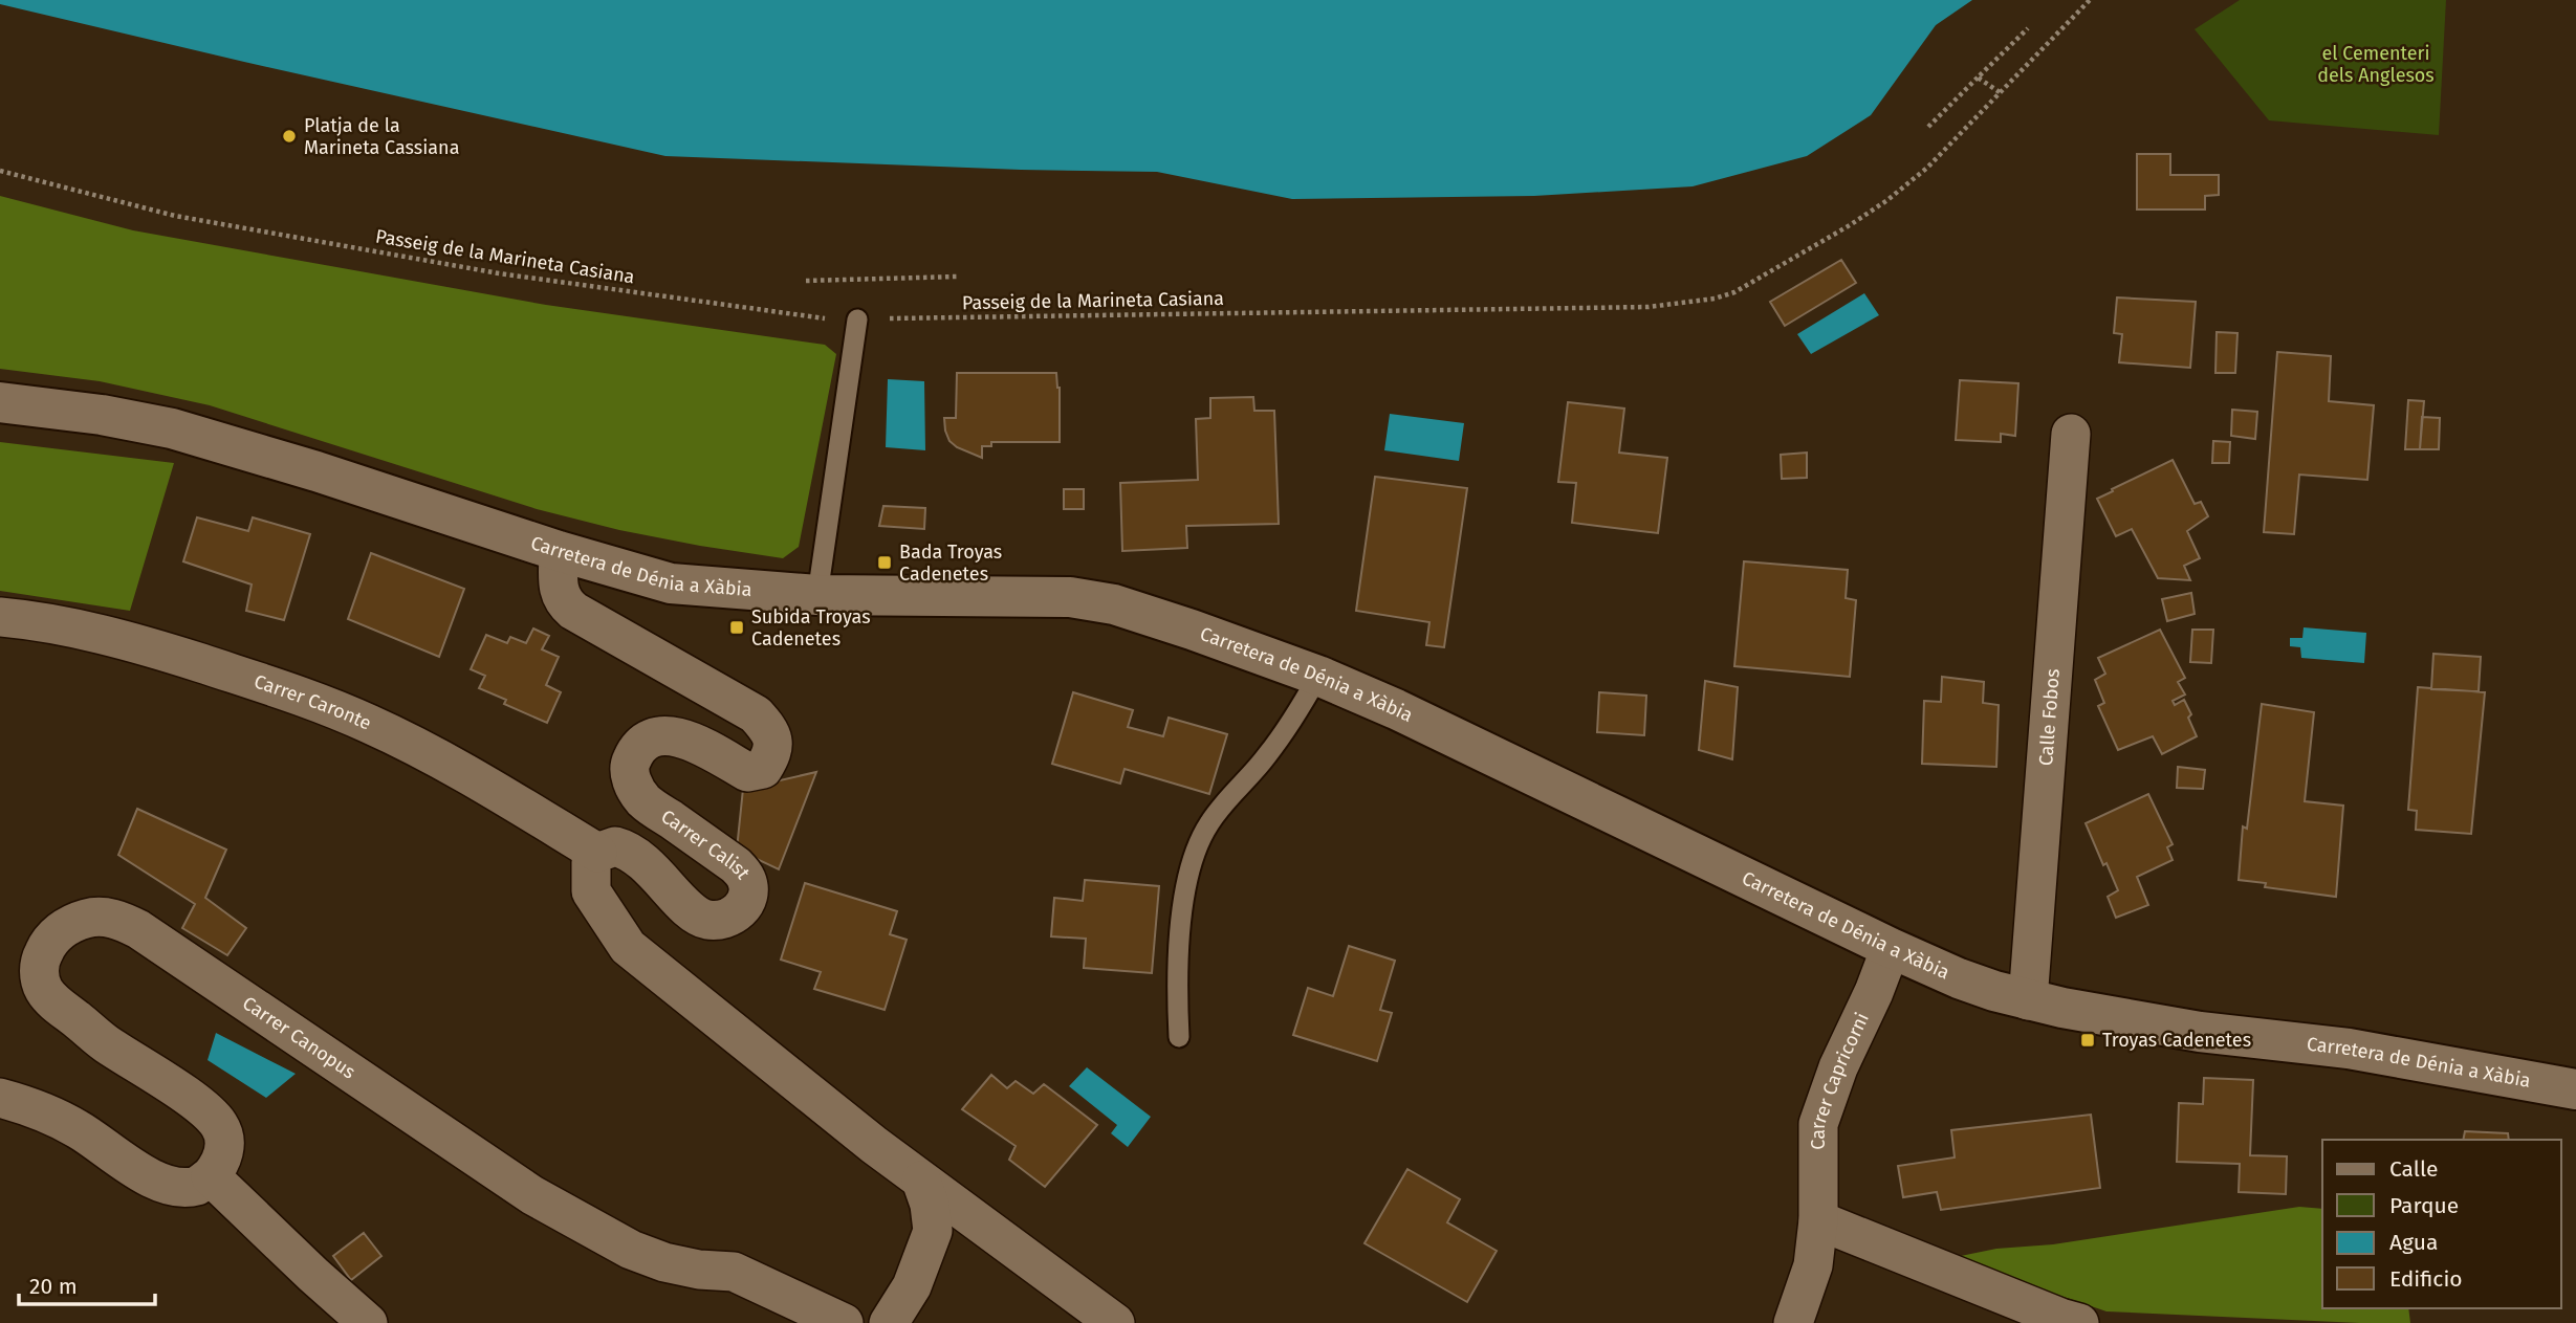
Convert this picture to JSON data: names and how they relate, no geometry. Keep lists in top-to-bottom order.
{
  "streets": {
    "street": [
      "Carretera de Dénia a Xàbia",
      "Carrer Caronte",
      "Calle Fobos",
      "Carrer Calist",
      "Carrer Canopus",
      "Carrer Capricorni"
    ],
    "path": ["Passeig de la Marineta Casiana"]
  },
  "crossings": [
    ["Carretera de Dénia a Xàbia", "Calle Fobos"],
    ["Carretera de Dénia a Xàbia", "Carrer Calist"],
    ["Carretera de Dénia a Xàbia", "Carrer Capricorni"],
    ["Carrer Caronte", "Carrer Calist"]
  ],
  "parks": ["el Cementeri dels Anglesos"],
  "places": {
    "other": ["Platja de la Marineta Cassiana"],
    "transit": ["Bada Troyas Cadenetes", "Subida Troyas Cadenetes", "Troyas Cadenetes"]
  },
  "legend": [
    "Calle",
    "Parque",
    "Agua",
    "Edificio"
  ],
  "scale_bar": "20 m"
}
